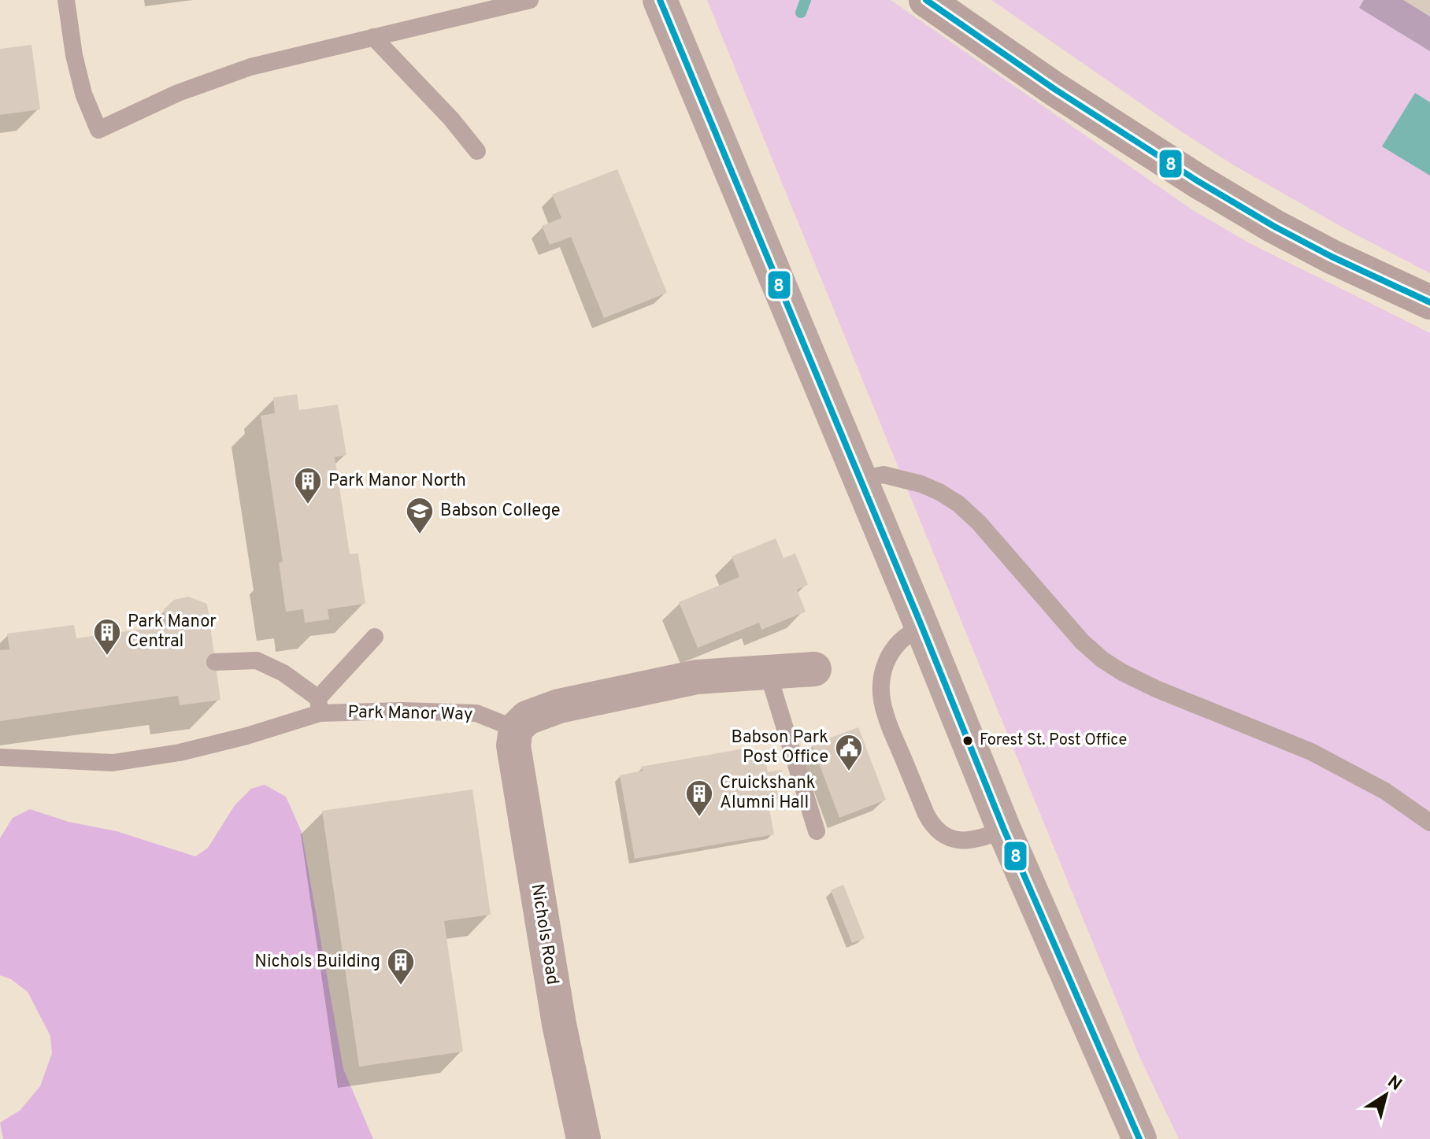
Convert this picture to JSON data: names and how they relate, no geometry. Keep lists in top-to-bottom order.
{
  "streets": {
    "street": ["Nichols Road"],
    "lane": ["Park Manor Way"]
  },
  "crossings": [
    ["Park Manor Way", "Nichols Road"]
  ],
  "places": {
    "building": [
      "Park Manor North",
      "Park Manor Central",
      "Cruickshank Alumni Hall",
      "Nichols Building"
    ],
    "school or university": ["Babson College"],
    "other": ["Forest St. Post Office"],
    "public building": ["Babson Park Post Office"]
  },
  "lines": ["transit line 8"],
  "north": "top right"
}
